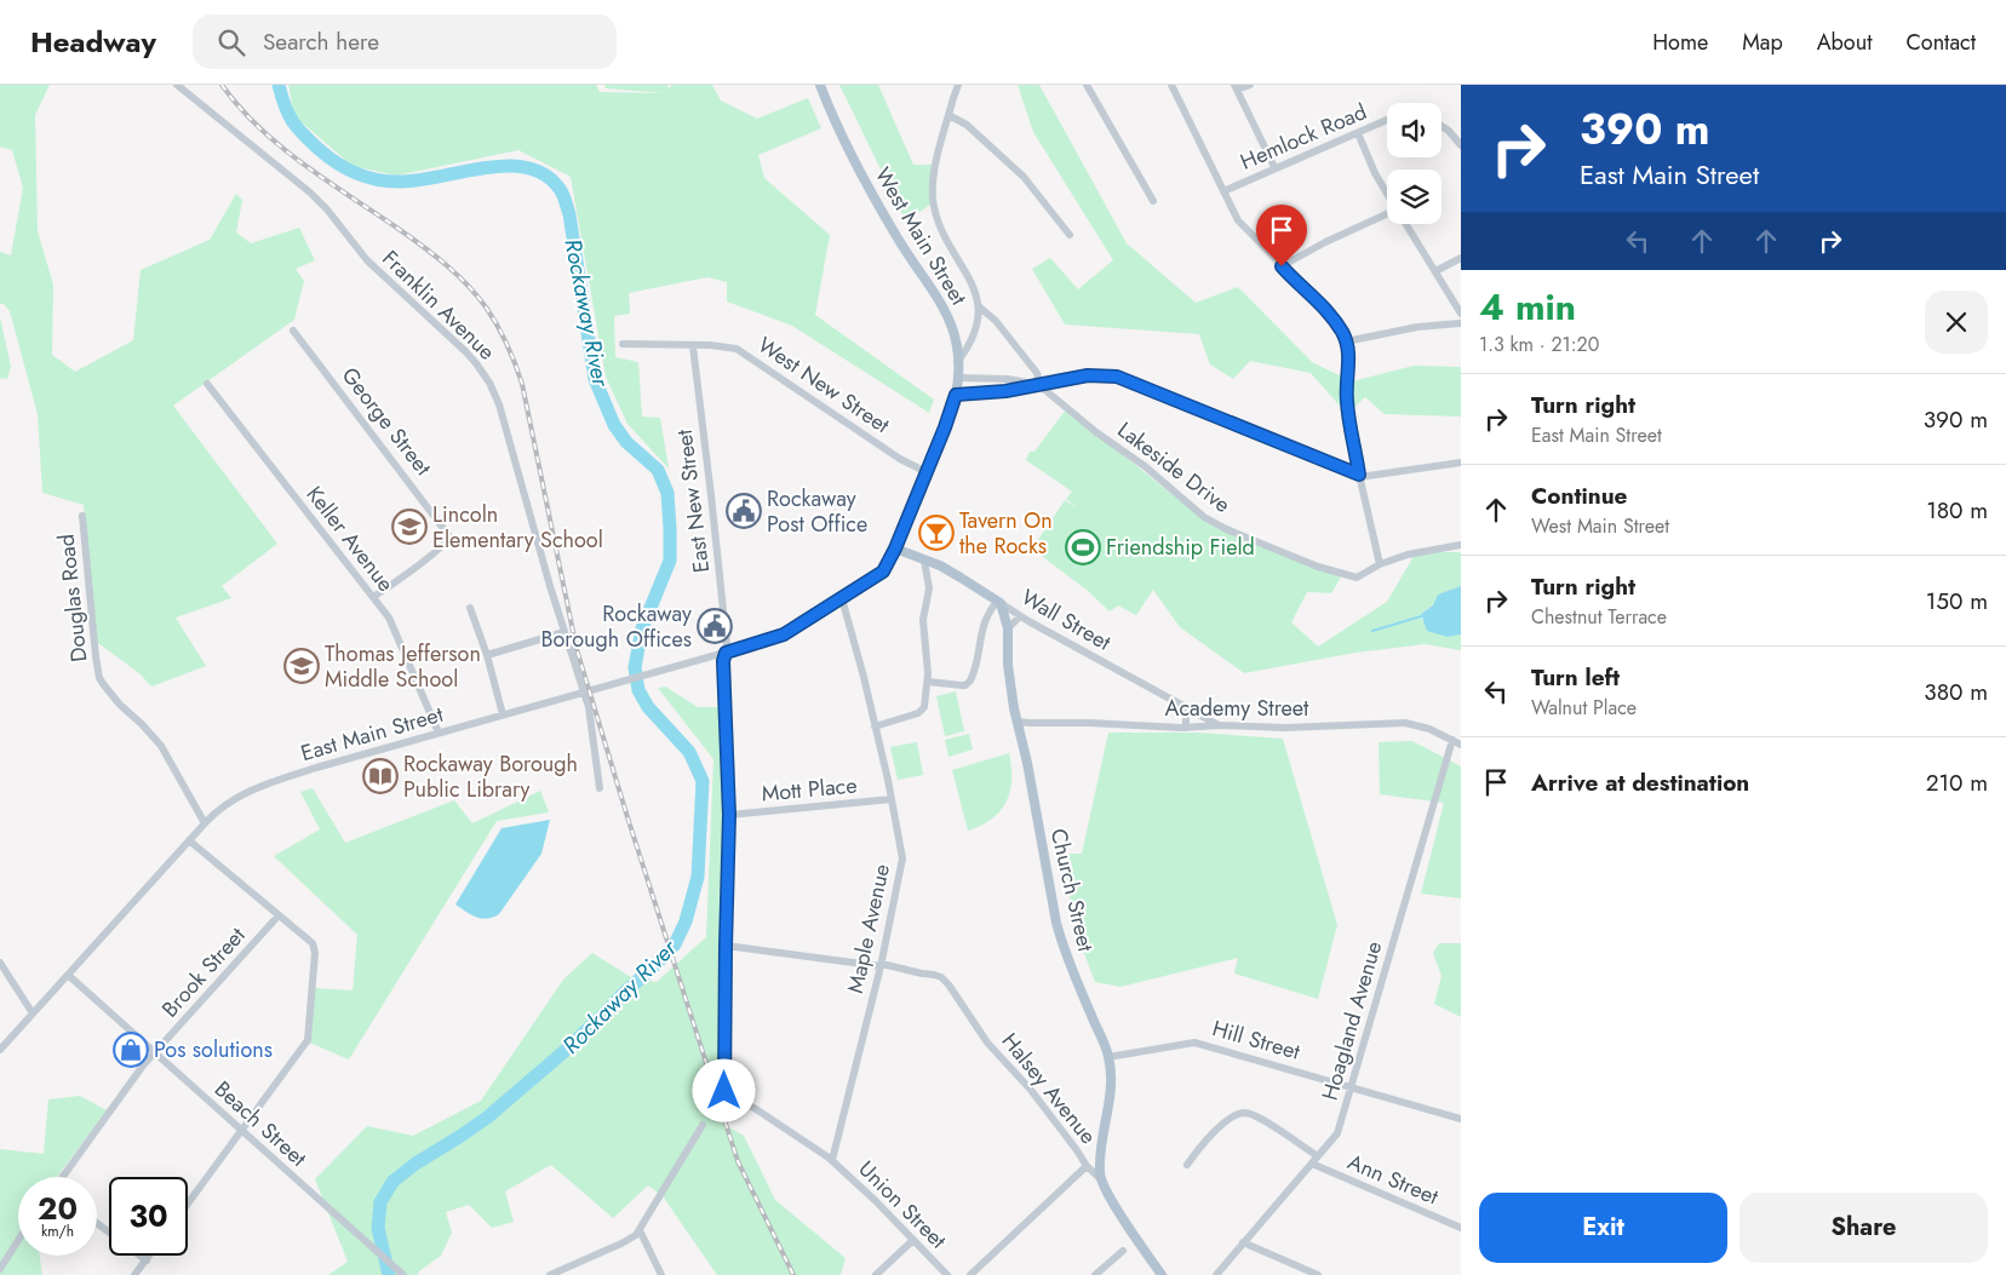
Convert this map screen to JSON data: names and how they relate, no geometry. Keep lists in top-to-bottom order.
{
  "streets": {
    "main road": [
      "West Main Street",
      "Wall Street",
      "Church Street",
      "Halsey Avenue"
    ],
    "street": [
      "Hemlock Road",
      "Franklin Avenue",
      "West New Street",
      "George Street",
      "Lakeside Drive",
      "East New Street",
      "Keller Avenue",
      "Douglas Road",
      "Academy Street",
      "East Main Street",
      "Mott Place",
      "Maple Avenue",
      "Brook Street",
      "Hoagland Avenue",
      "Hill Street",
      "Beach Street",
      "Ann Street",
      "Union Street"
    ]
  },
  "crossings": [
    ["West Main Street", "West New Street"],
    ["West Main Street", "Wall Street"],
    ["West Main Street", "East Main Street"],
    ["Franklin Avenue", "East Main Street"],
    ["West New Street", "East New Street"],
    ["George Street", "Keller Avenue"],
    ["East New Street", "East Main Street"],
    ["East New Street", "Mott Place"],
    ["East New Street", "Halsey Avenue"],
    ["East New Street", "Union Street"],
    ["Keller Avenue", "East Main Street"],
    ["Douglas Road", "East Main Street"],
    ["Wall Street", "Academy Street"],
    ["Wall Street", "East Main Street"],
    ["Wall Street", "Church Street"],
    ["Academy Street", "Church Street"],
    ["Academy Street", "Hoagland Avenue"],
    ["East Main Street", "Maple Avenue"],
    ["East Main Street", "Beach Street"],
    ["Mott Place", "Maple Avenue"],
    ["Church Street", "Hill Street"],
    ["Church Street", "Halsey Avenue"],
    ["Maple Avenue", "Halsey Avenue"],
    ["Maple Avenue", "Union Street"],
    ["Brook Street", "Beach Street"],
    ["Hoagland Avenue", "Hill Street"],
    ["Hoagland Avenue", "Ann Street"],
    ["Halsey Avenue", "Union Street"]
  ],
  "water": ["Rockaway River"],
  "places": {
    "public building": ["Rockaway Post Office", "Rockaway Borough Offices"],
    "school or university": ["Lincoln Elementary School", "Thomas Jefferson Middle School"],
    "bar": ["Tavern On the Rocks"],
    "sports": ["Friendship Field"],
    "library": ["Rockaway Borough Public Library"],
    "shop": ["Pos solutions"]
  },
  "page": {
    "header": "Headway",
    "search": "Search here",
    "nav": [
      "Home",
      "Map",
      "About",
      "Contact"
    ],
    "turn": ["390 m", "East Main Street"],
    "heading": ["4 min", "1.3 km · 21:20"],
    "list": [
      {
        "name": "Turn right",
        "note": "East Main Street",
        "value": "390 m"
      },
      {
        "name": "Continue",
        "note": "West Main Street",
        "value": "180 m"
      },
      {
        "name": "Turn right",
        "note": "Chestnut Terrace",
        "value": "150 m"
      },
      {
        "name": "Turn left",
        "note": "Walnut Place",
        "value": "380 m"
      },
      {
        "name": "Arrive at destination",
        "value": "210 m"
      }
    ],
    "speed": "20 km/h",
    "limit": "30",
    "buttons": ["Exit", "Share"]
  }
}
